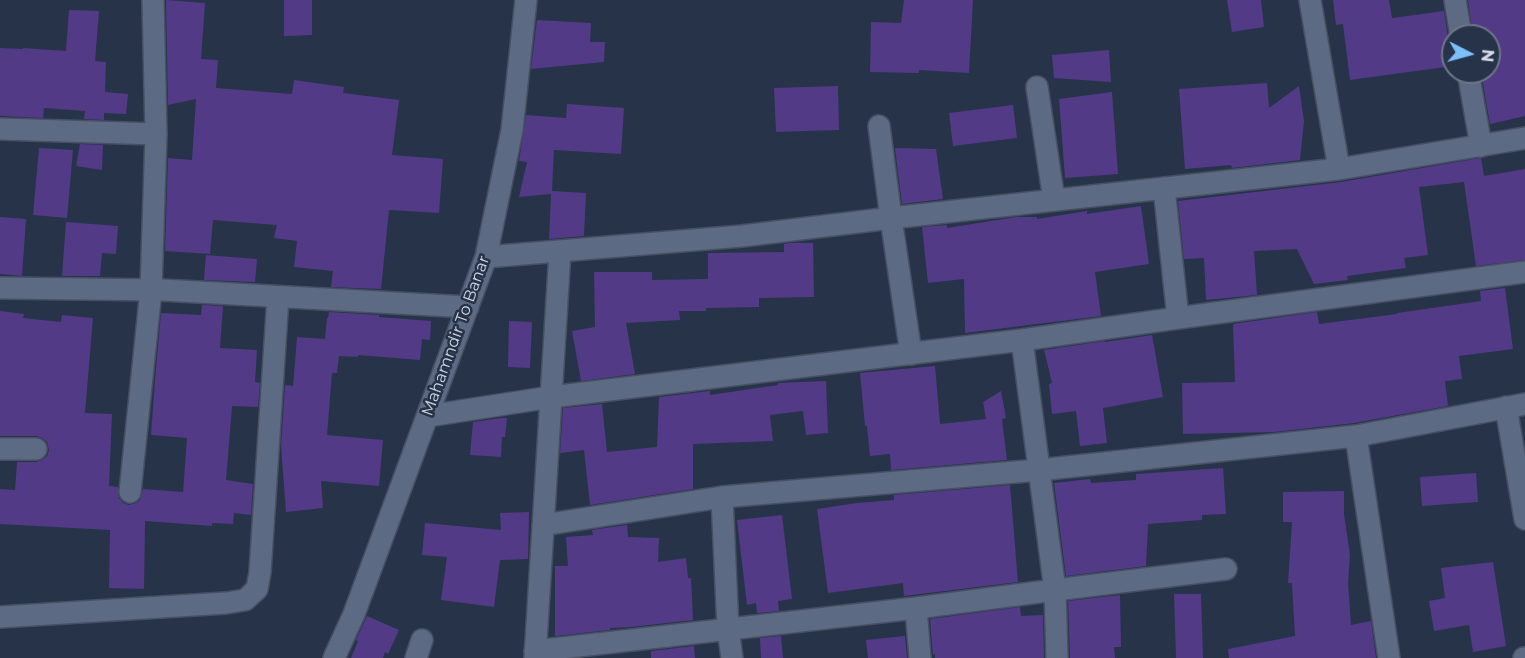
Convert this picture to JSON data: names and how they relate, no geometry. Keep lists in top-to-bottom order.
{
  "streets": {
    "street": ["Mahamndir To Banar"]
  },
  "north": "right"
}
